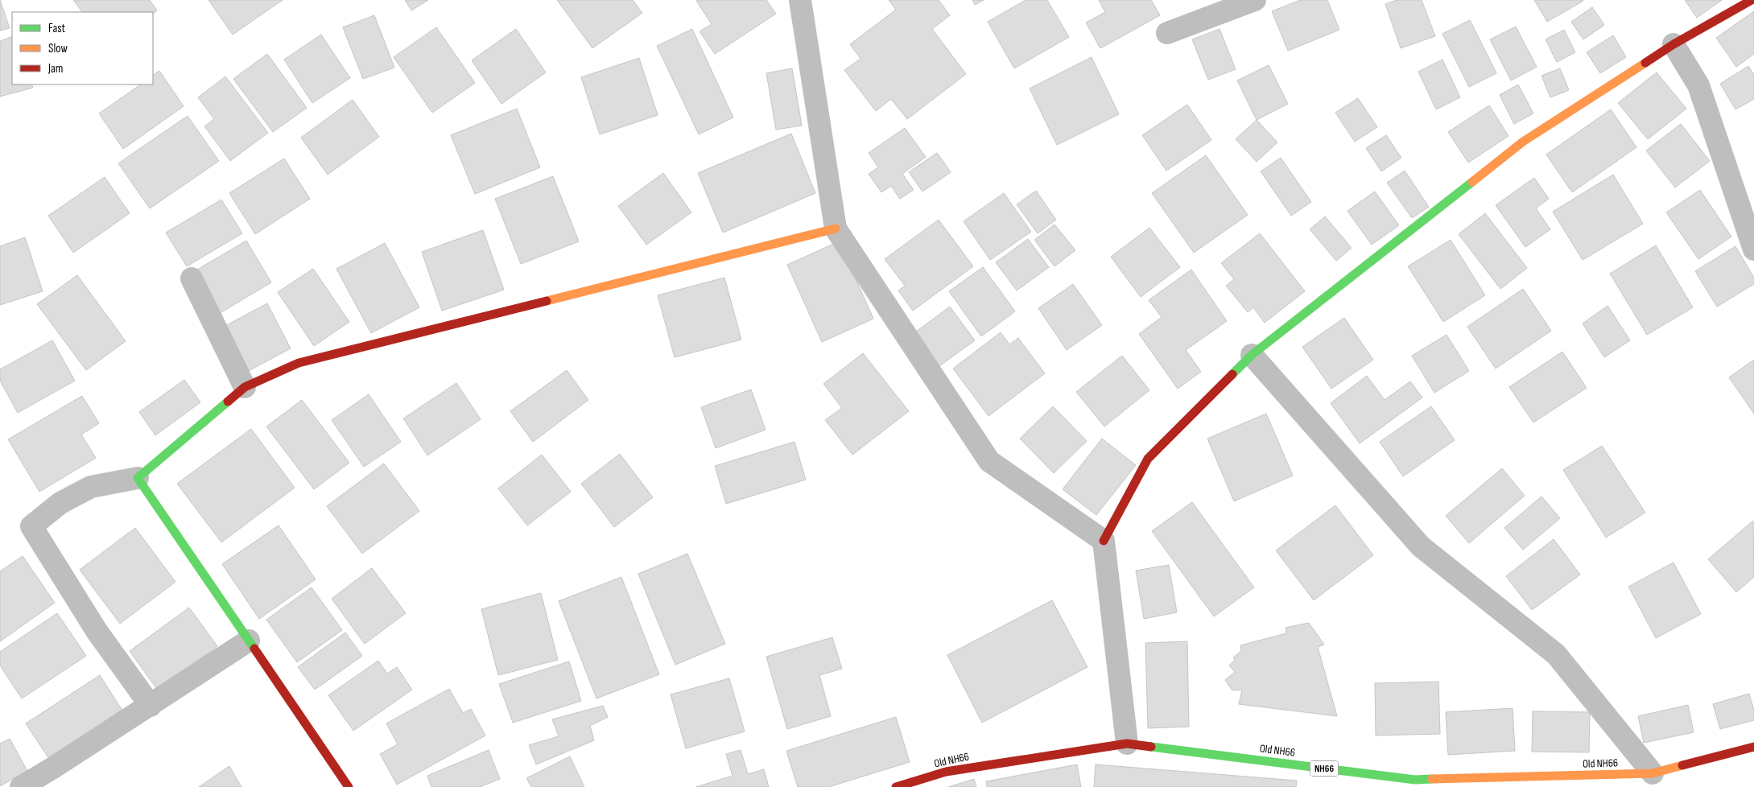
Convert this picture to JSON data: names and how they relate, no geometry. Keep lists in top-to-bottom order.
{
  "streets": {
    "street": ["Old NH66", "NH66"]
  },
  "legend": ["Fast", "Slow", "Jam"]
}
